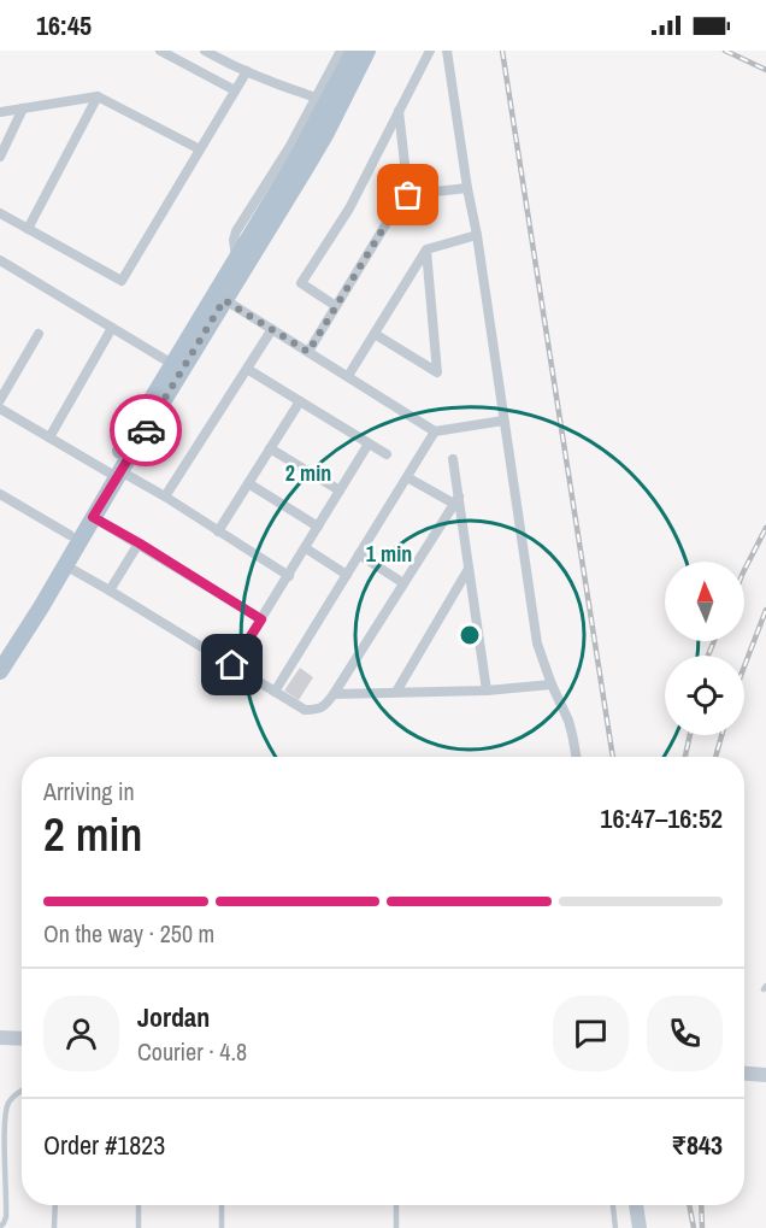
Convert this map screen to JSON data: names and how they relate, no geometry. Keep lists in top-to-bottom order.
{
  "north": "top",
  "page": {
    "status": "16:45",
    "heading": ["2 min", "Arriving in", "16:47–16:52"],
    "panel": [
      "Jordan",
      "Courier · 4.8",
      "Order #1823",
      "₹843"
    ],
    "bar": "On the way · 250 m"
  },
  "rings": ["2 min", "1 min"]
}
